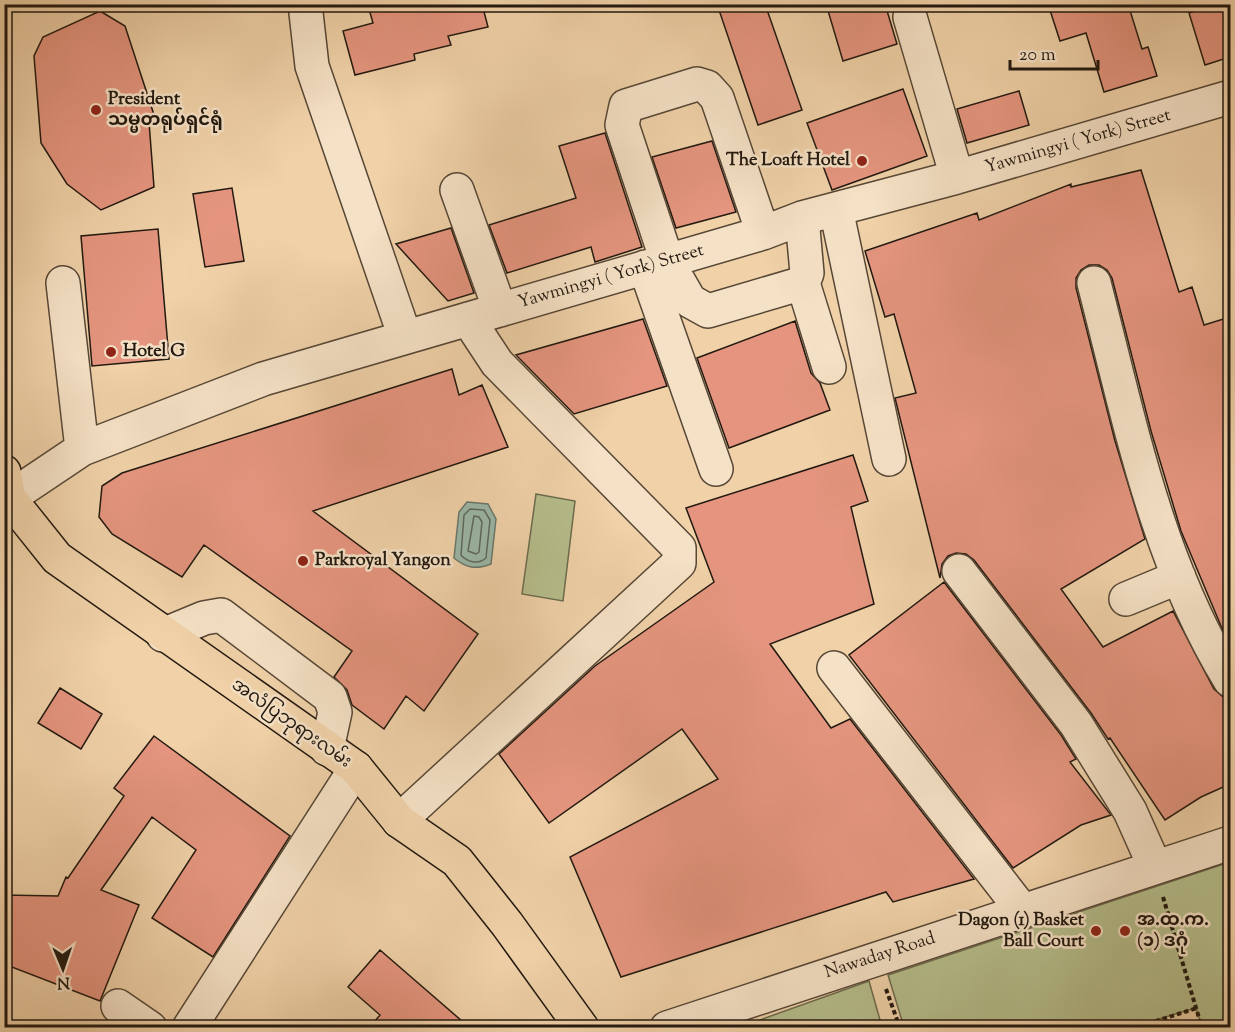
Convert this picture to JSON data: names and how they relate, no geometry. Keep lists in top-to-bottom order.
{
  "streets": {
    "main road": ["အလံပြဘုရားလမ်း"],
    "street": ["Yawmingyi ( York) Street", "Nawaday Road"]
  },
  "crossings": [
    ["Yawmingyi ( York) Street", "အလံပြဘုရားလမ်း"]
  ],
  "places": [
    "President သမ္မတရုပ်ရှင်ရုံ",
    "The Loaft Hotel",
    "Hotel G",
    "Parkroyal Yangon",
    "Dagon (1) Basket Ball Court",
    "အ.ထ.က. (၁) ဒဂုံ"
  ],
  "scale_bar": "20 m",
  "north": "bottom"
}
